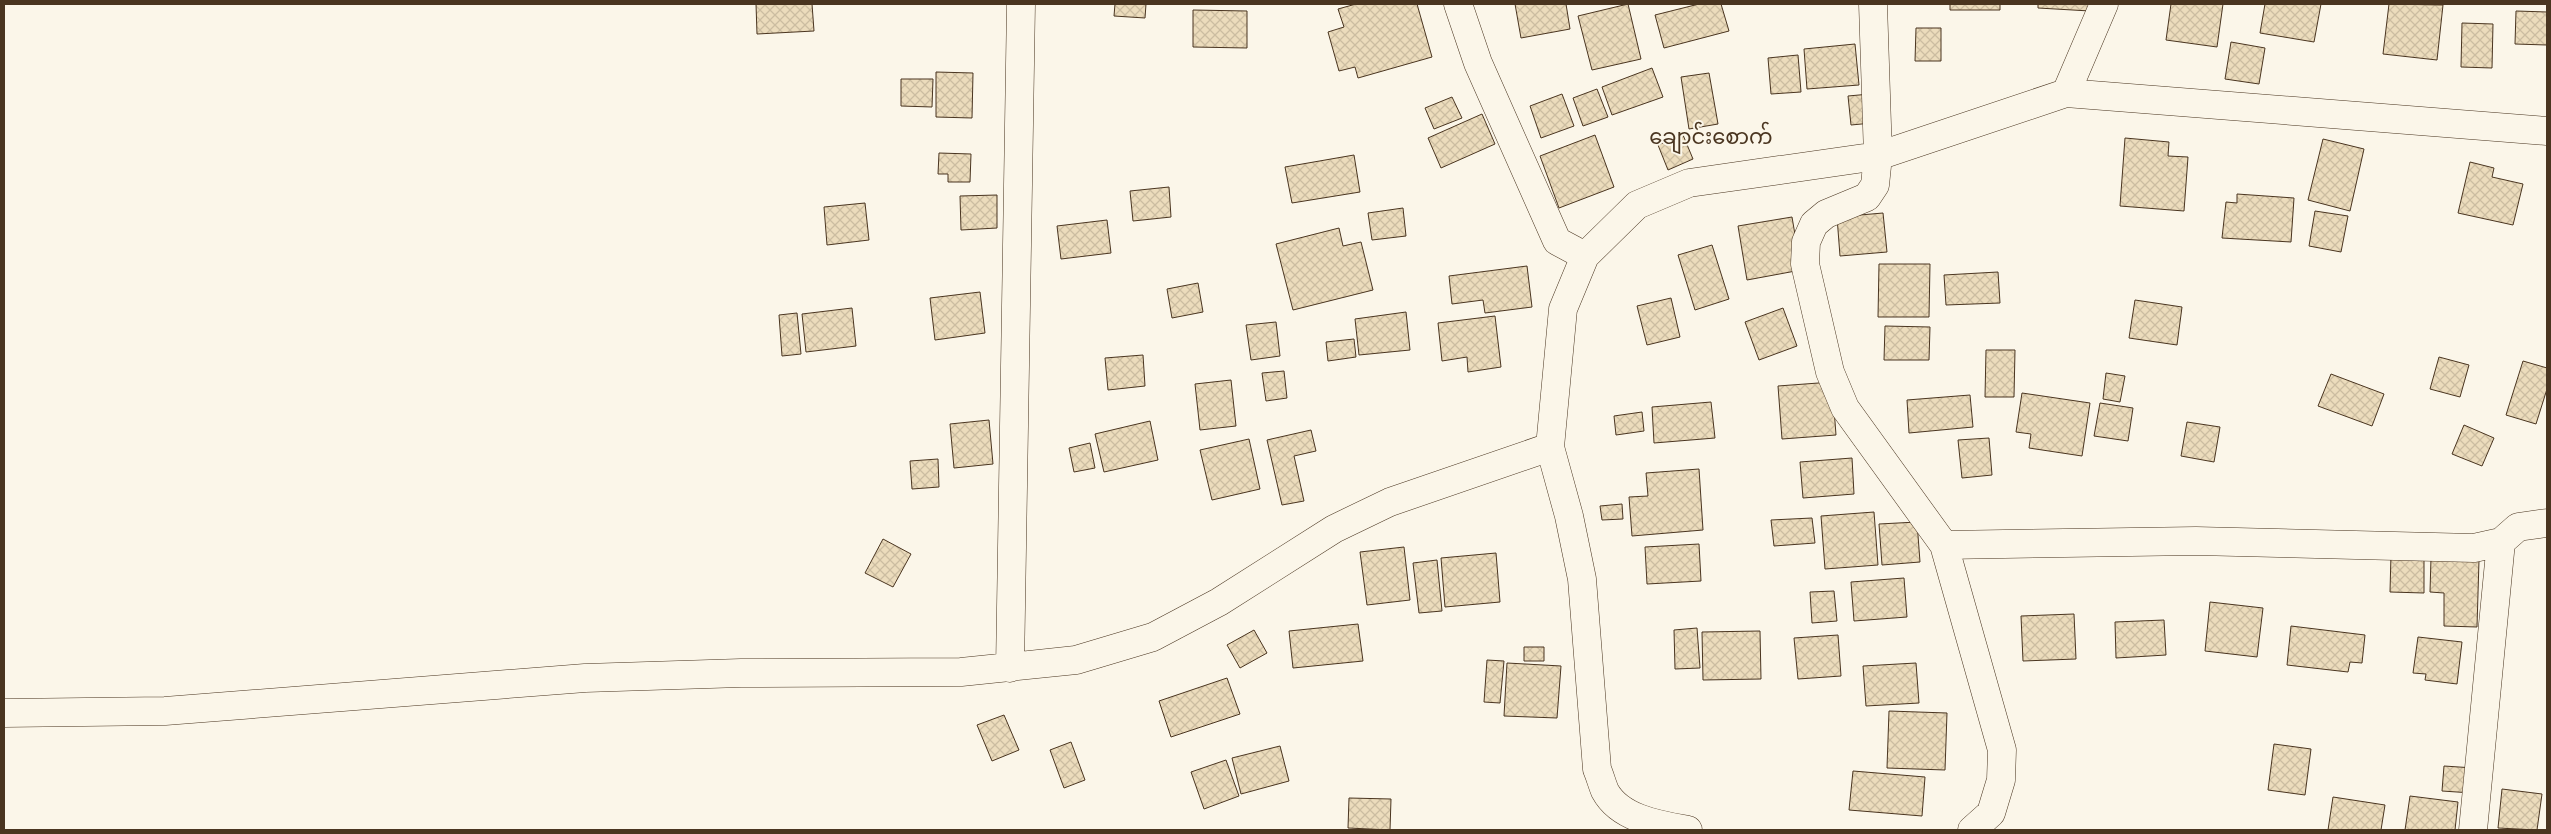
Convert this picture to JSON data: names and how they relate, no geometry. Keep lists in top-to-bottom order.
{
  "districts": ["ချောင်းစောက်"]
}
